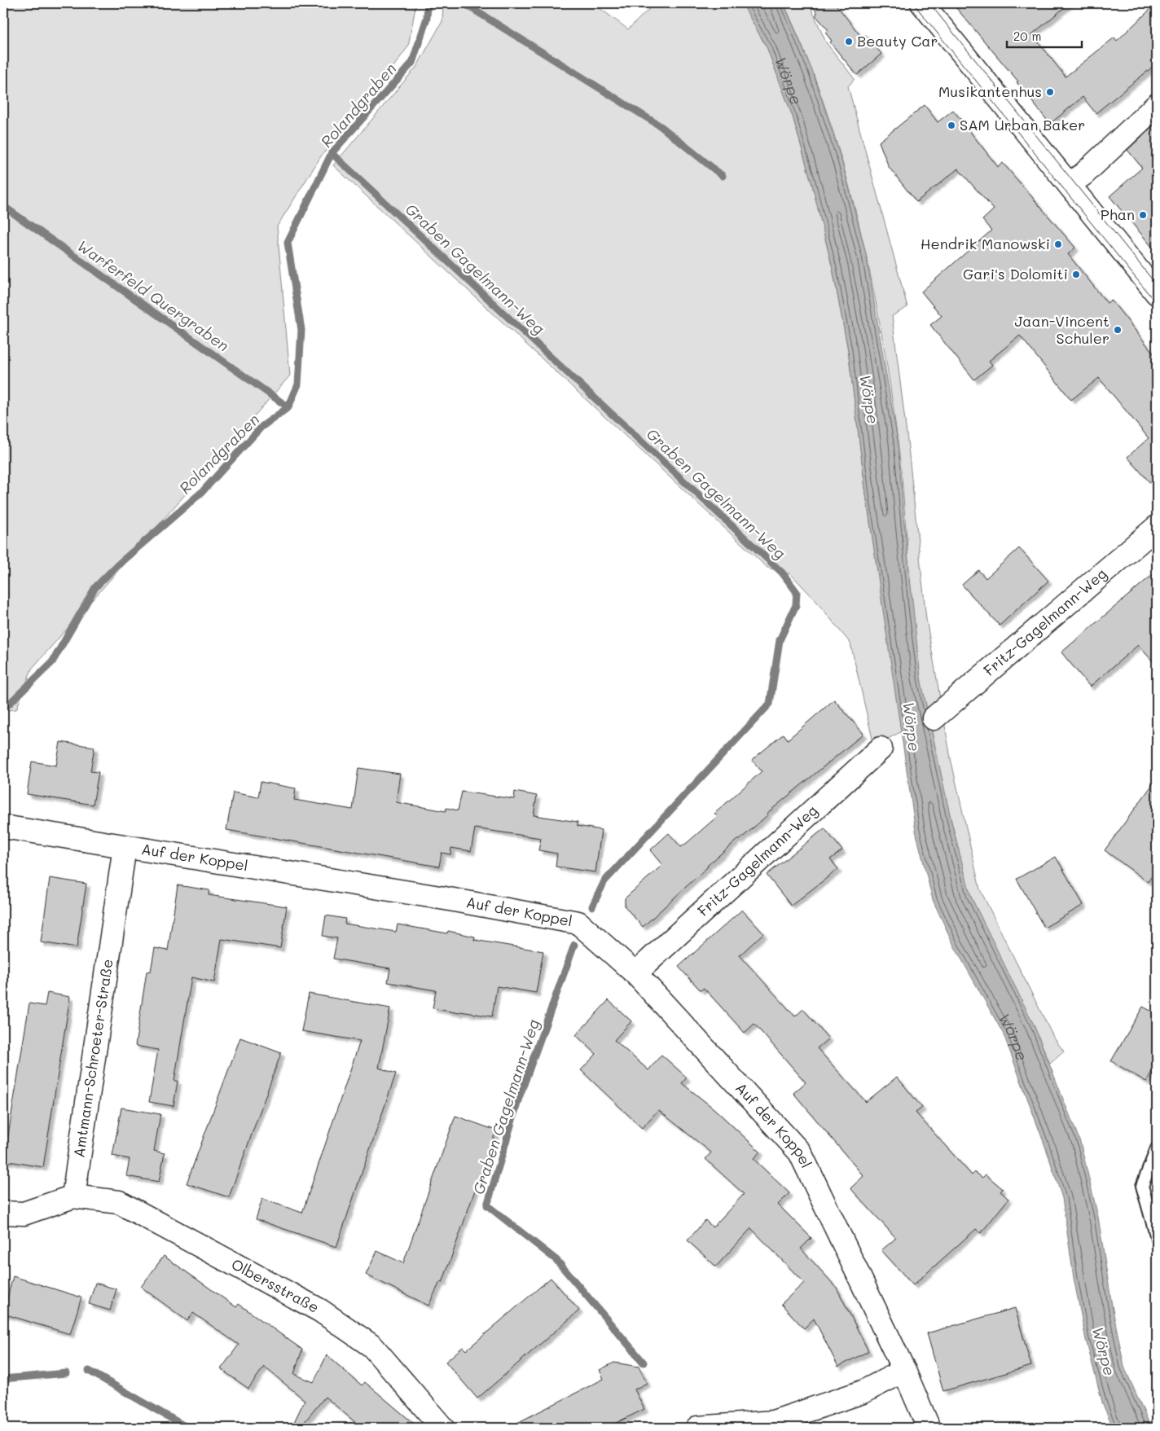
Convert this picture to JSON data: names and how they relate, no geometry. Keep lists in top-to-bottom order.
{
  "streets": {
    "street": [
      "Fritz-Gagelmann-Weg",
      "Auf der Koppel",
      "Amtmann-Schroeter-Straße",
      "Olbersstraße"
    ]
  },
  "crossings": [
    ["Fritz-Gagelmann-Weg", "Auf der Koppel"],
    ["Auf der Koppel", "Amtmann-Schroeter-Straße"],
    ["Amtmann-Schroeter-Straße", "Olbersstraße"]
  ],
  "water": [
    "Wörpe",
    "Rolandgraben",
    "Graben Gagelmann-Weg",
    "Warferfeld Quergraben"
  ],
  "places": [
    "Beauty Car",
    "Musikantenhus",
    "SAM Urban Baker",
    "Phan",
    "Hendrik Manowski",
    "Gari's Dolomiti",
    "Jaan-Vincent Schuler"
  ],
  "scale_bar": "20 m"
}
